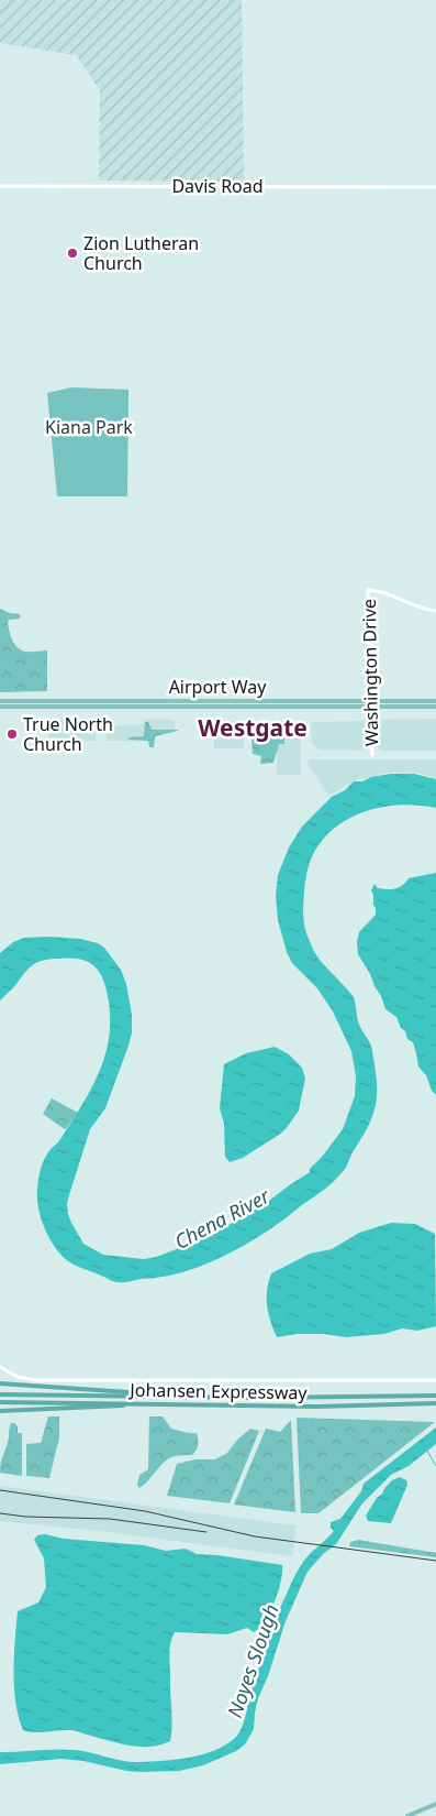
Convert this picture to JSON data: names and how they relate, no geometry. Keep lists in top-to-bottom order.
{
  "streets": {
    "highway": ["Johansen Expressway"],
    "main road": ["Airport Way"],
    "street": ["Davis Road", "Washington Drive"]
  },
  "crossings": [
    ["Washington Drive", "Airport Way"]
  ],
  "districts": ["Westgate"],
  "water": ["Chena River", "Noyes Slough"],
  "parks": ["Kiana Park"],
  "places": ["Zion Lutheran Church", "True North Church"]
}
